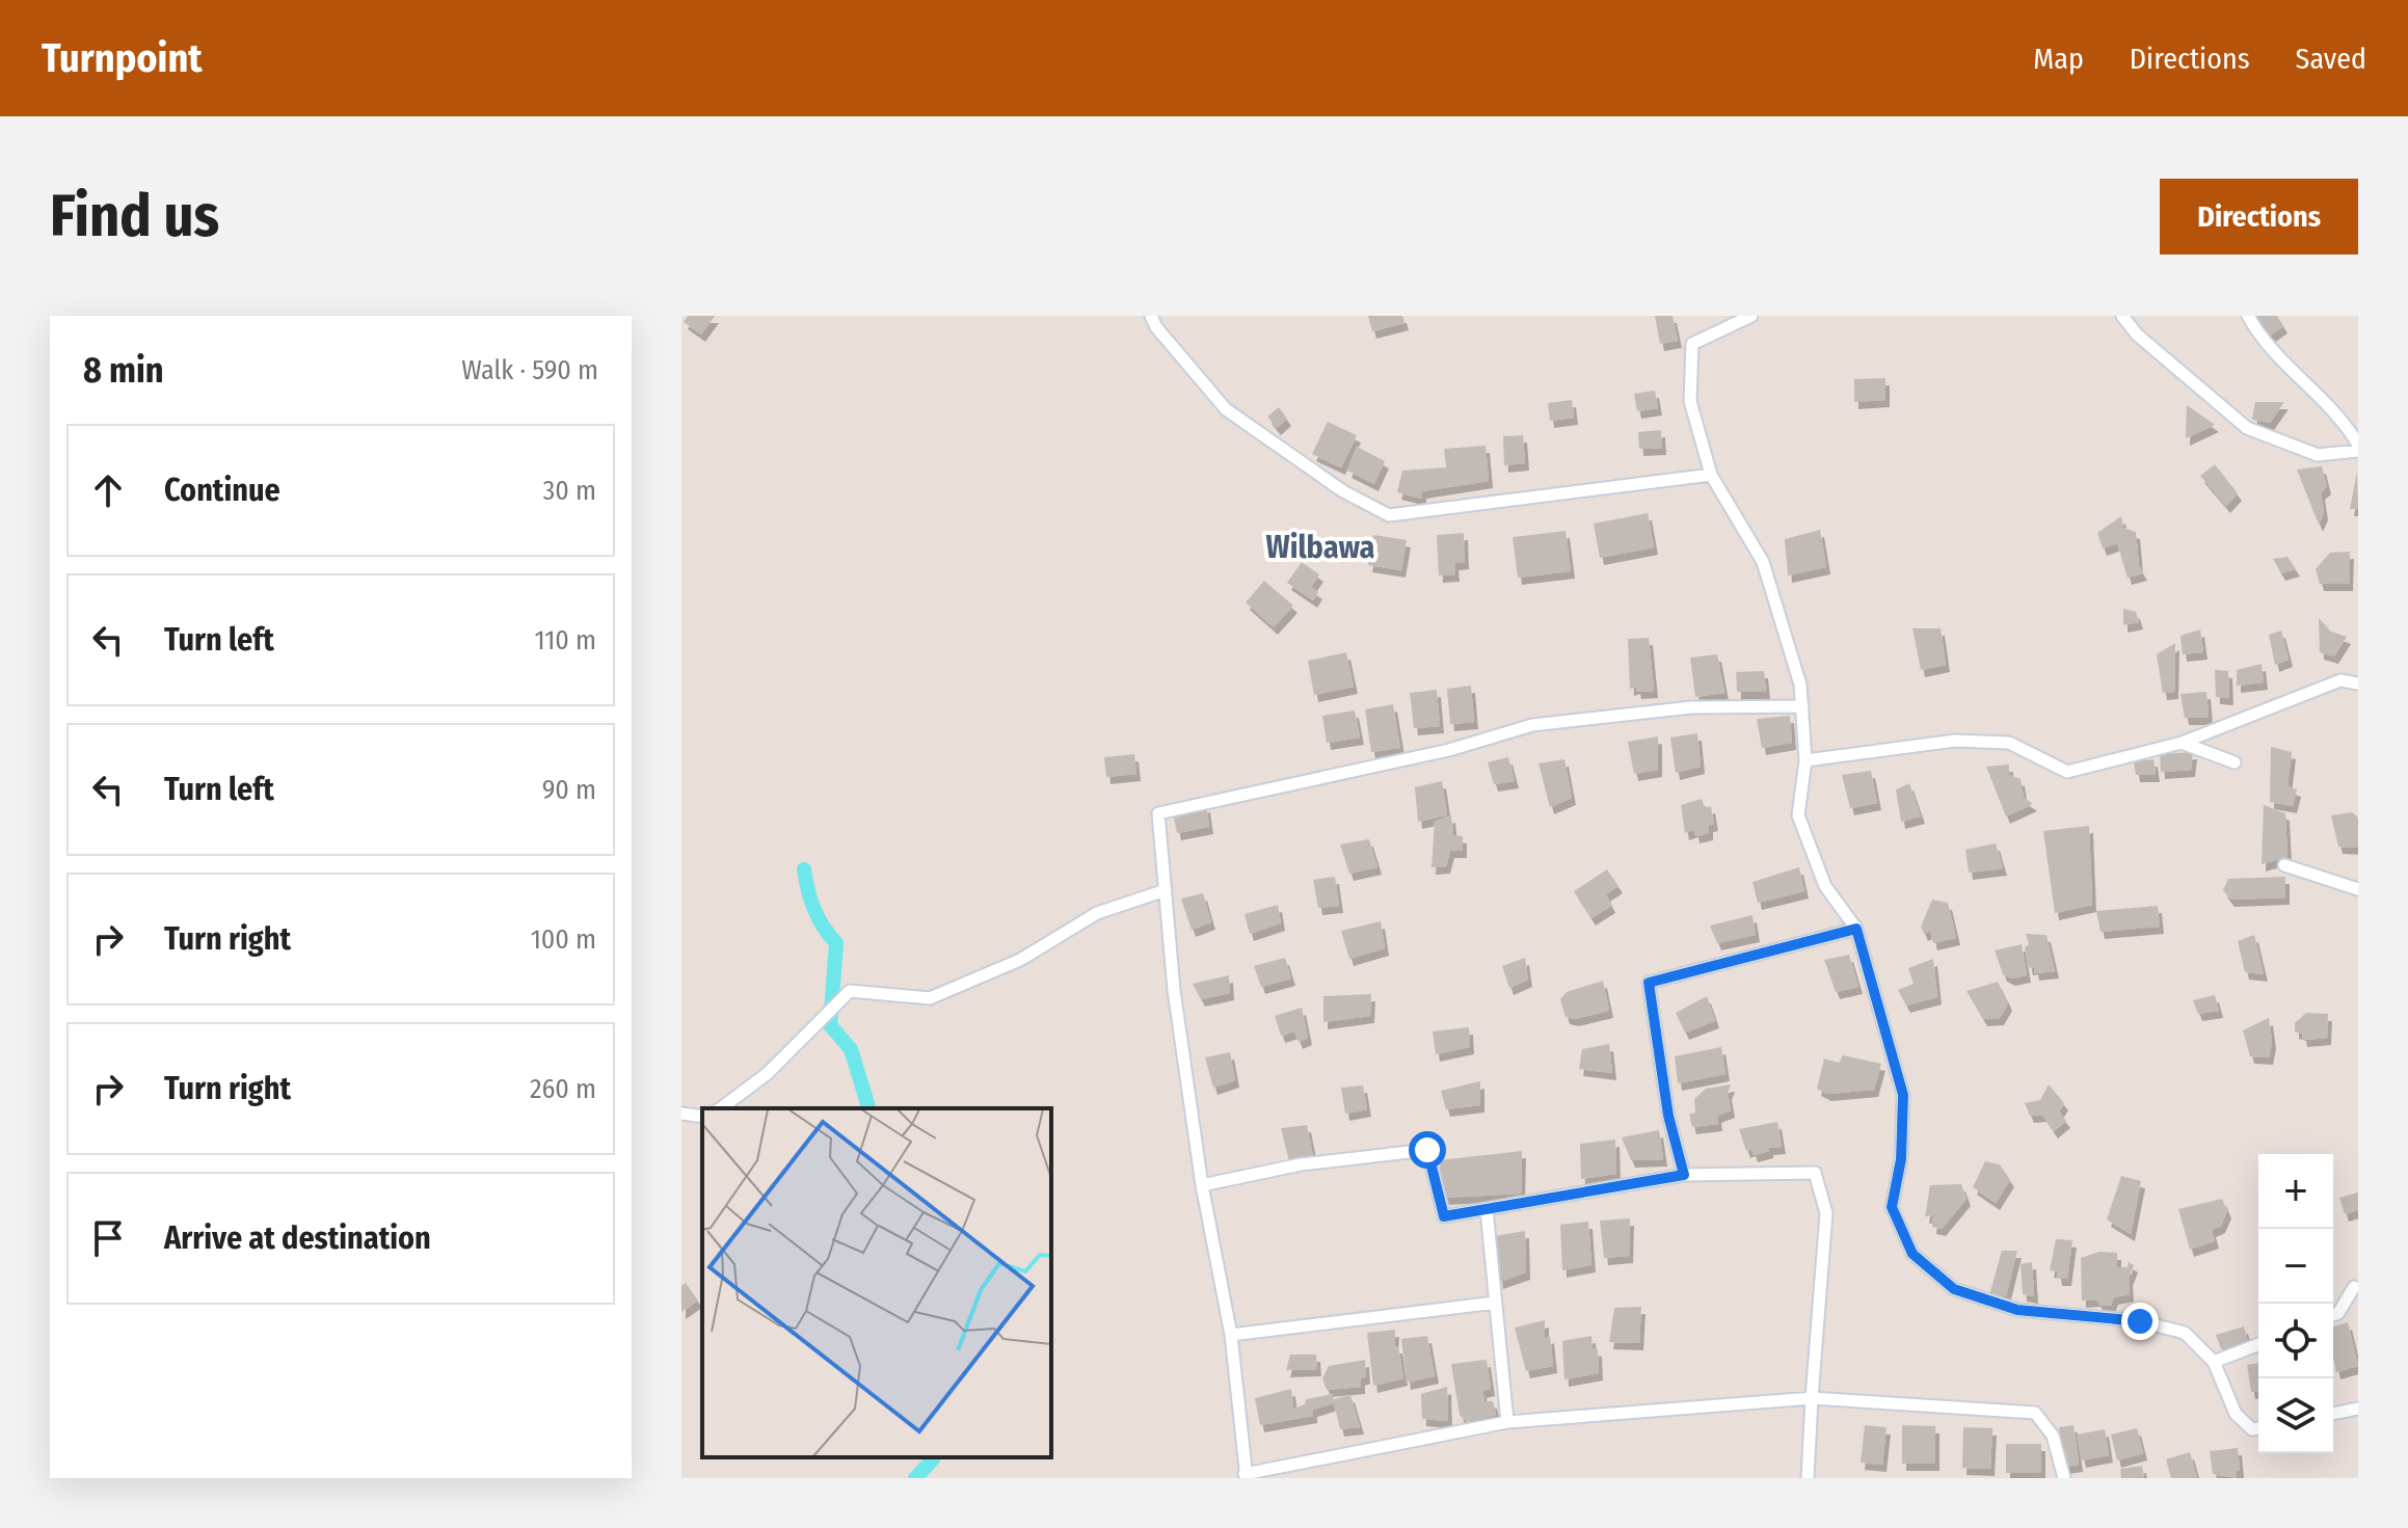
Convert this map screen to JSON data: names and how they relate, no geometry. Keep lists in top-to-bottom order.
{
  "districts": ["Wilbawa"],
  "page": {
    "header": "Turnpoint",
    "nav": ["Map", "Directions", "Saved"],
    "buttons": "Directions",
    "title": "Find us",
    "heading": ["8 min", "Walk · 590 m"],
    "list": [
      ["Continue", "30 m"],
      ["Turn left", "110 m"],
      ["Turn left", "90 m"],
      ["Turn right", "100 m"],
      ["Turn right", "260 m"],
      "Arrive at destination"
    ],
    "map_buttons": ["+", "−"]
  }
}
